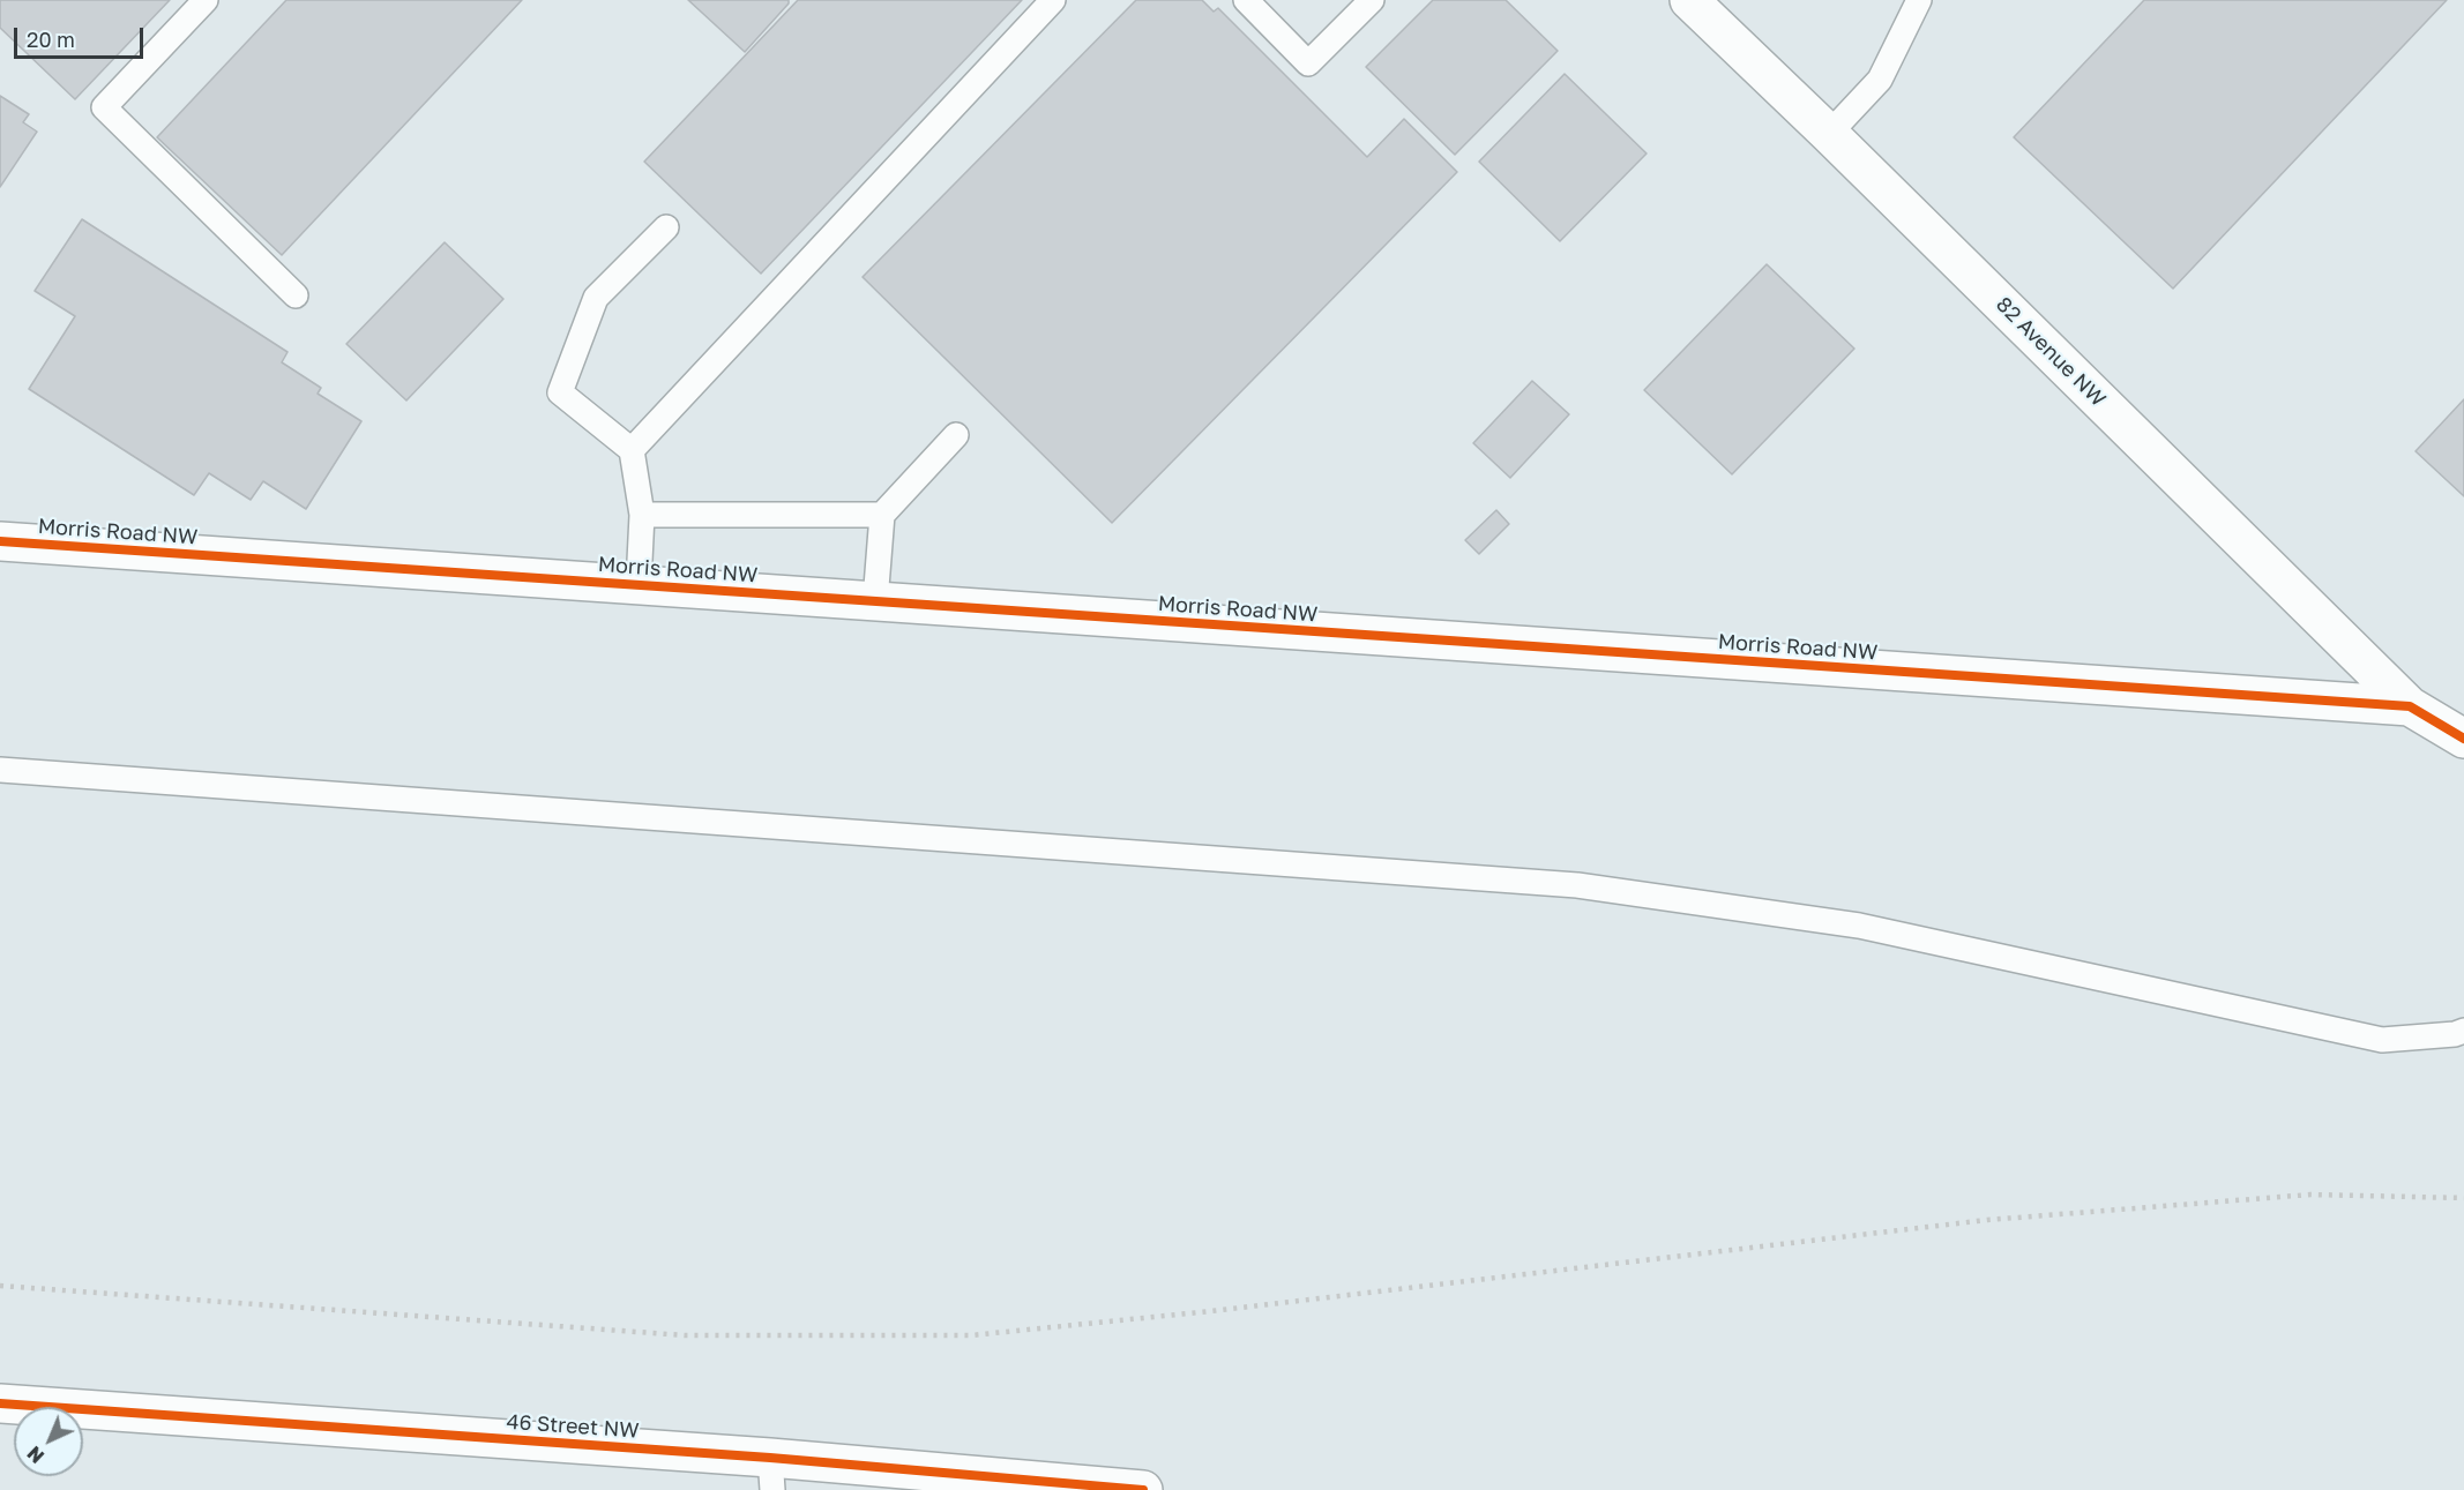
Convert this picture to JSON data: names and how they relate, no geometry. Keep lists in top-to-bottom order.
{
  "streets": {
    "street": ["82 Avenue NW", "Morris Road NW", "46 Street NW"]
  },
  "crossings": [
    ["82 Avenue NW", "Morris Road NW"]
  ],
  "scale_bar": "20 m",
  "north": "bottom left"
}
